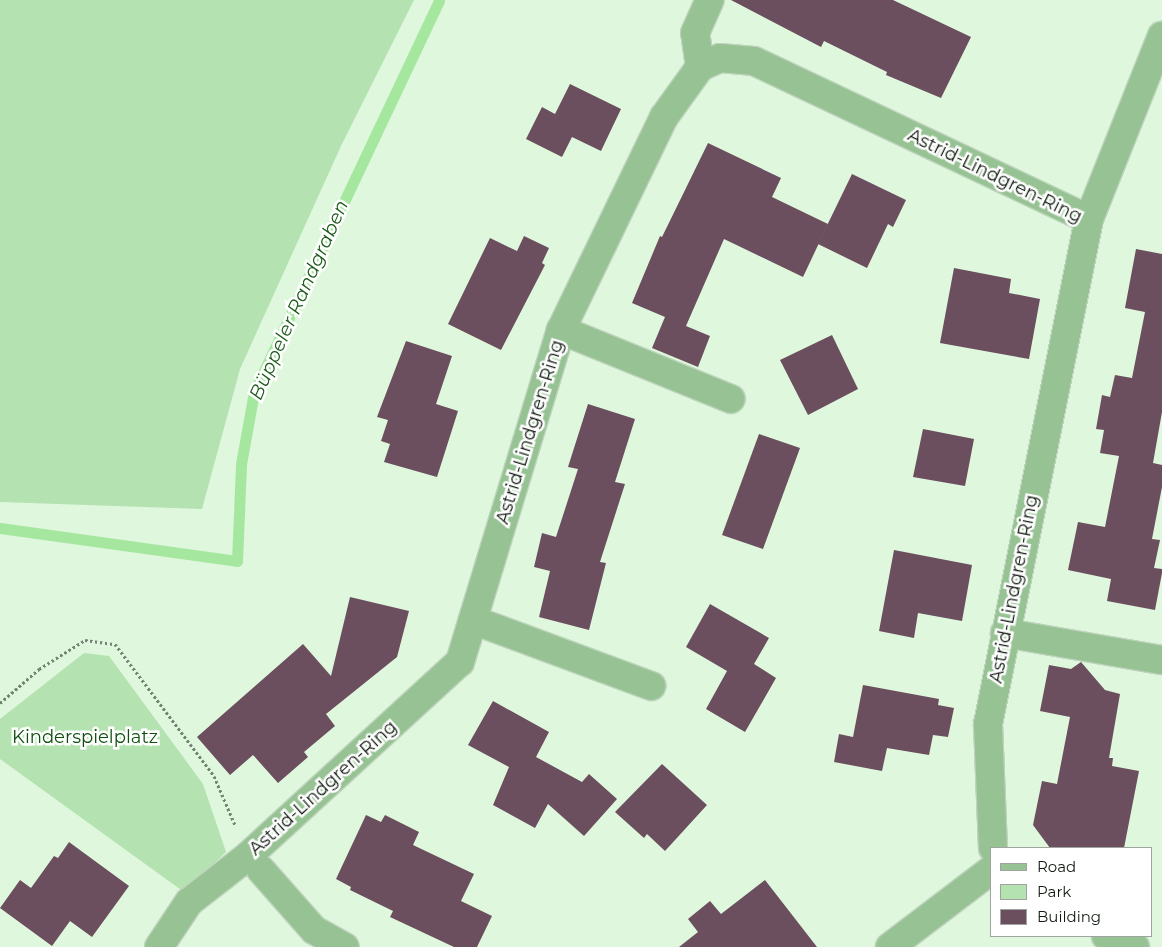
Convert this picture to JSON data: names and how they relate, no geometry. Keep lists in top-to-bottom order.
{
  "streets": {
    "street": ["Astrid-Lindgren-Ring"]
  },
  "water": ["Büppeler Randgraben"],
  "parks": ["Kinderspielplatz"],
  "legend": ["Road", "Park", "Building"]
}
